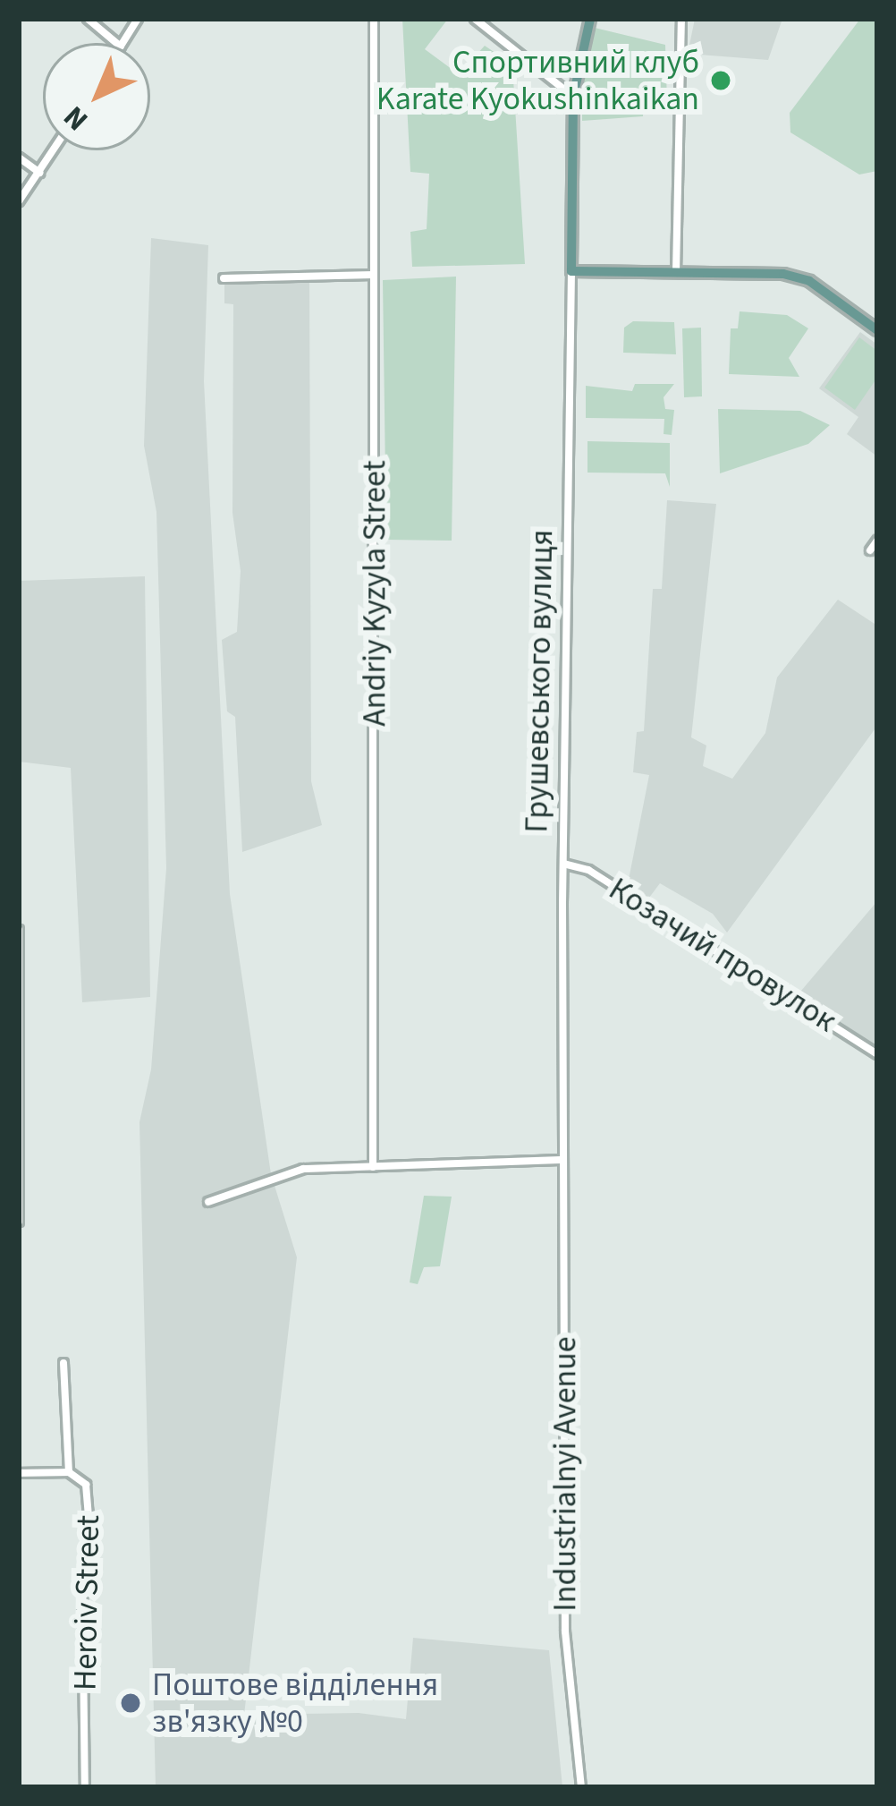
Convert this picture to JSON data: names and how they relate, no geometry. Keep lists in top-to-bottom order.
{
  "streets": {
    "main road": ["Грушевського вулиця"],
    "street": [
      "Andriy Kyzyla Street",
      "Козачий провулок",
      "Industrialnyi Avenue",
      "Heroiv Street"
    ]
  },
  "crossings": [
    ["Грушевського вулиця", "Козачий провулок"],
    ["Грушевського вулиця", "Industrialnyi Avenue"]
  ],
  "places": ["Спортивний клуб Karate Kyokushinkaikan", "Поштове відділення зв'язку №0"],
  "north": "bottom left"
}
